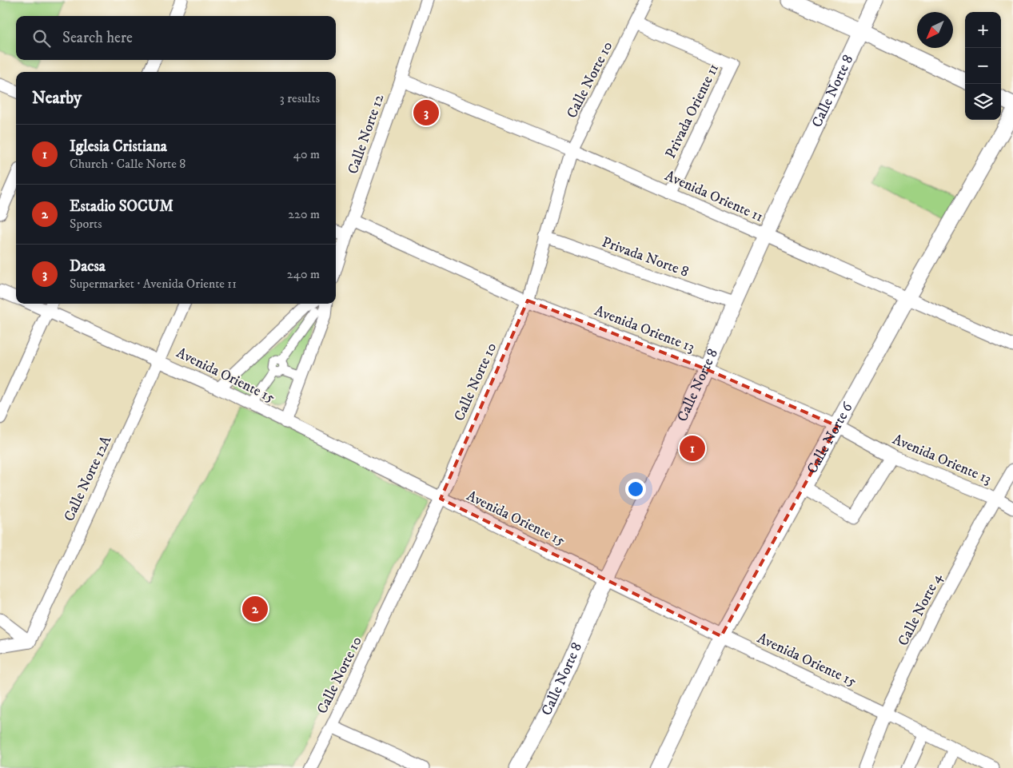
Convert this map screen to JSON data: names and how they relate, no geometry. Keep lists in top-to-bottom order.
{
  "streets": {
    "street": [
      "Calle Norte 10",
      "Calle Norte 8",
      "Privada Oriente 11",
      "Calle Norte 12",
      "Avenida Oriente 11",
      "Privada Norte 8",
      "Avenida Oriente 13",
      "Avenida Oriente 15",
      "Calle Norte 6",
      "Calle Norte 12A",
      "Calle Norte 4"
    ]
  },
  "crossings": [
    ["Calle Norte 10", "Privada Oriente 11"],
    ["Calle Norte 10", "Avenida Oriente 11"],
    ["Calle Norte 10", "Privada Norte 8"],
    ["Calle Norte 10", "Avenida Oriente 13"],
    ["Calle Norte 10", "Avenida Oriente 15"],
    ["Calle Norte 8", "Avenida Oriente 11"],
    ["Calle Norte 8", "Privada Norte 8"],
    ["Calle Norte 8", "Avenida Oriente 13"],
    ["Calle Norte 8", "Avenida Oriente 15"],
    ["Privada Oriente 11", "Avenida Oriente 11"],
    ["Calle Norte 12", "Avenida Oriente 11"],
    ["Calle Norte 12", "Avenida Oriente 13"],
    ["Avenida Oriente 11", "Calle Norte 6"],
    ["Avenida Oriente 13", "Calle Norte 6"],
    ["Avenida Oriente 13", "Calle Norte 4"],
    ["Avenida Oriente 15", "Calle Norte 6"],
    ["Avenida Oriente 15", "Calle Norte 12A"],
    ["Avenida Oriente 15", "Calle Norte 4"]
  ],
  "north": "bottom left",
  "page": {
    "map_buttons": ["+", "−"],
    "search": "Search here",
    "heading": ["Nearby", "3 results"],
    "pins": ["3", "1", "2"],
    "list": [
      {
        "mark": "1",
        "name": "Iglesia Cristiana",
        "note": "Church · Calle Norte 8",
        "value": "40 m"
      },
      {
        "mark": "2",
        "name": "Estadio SOCUM",
        "note": "Sports",
        "value": "220 m"
      },
      {
        "mark": "3",
        "name": "Dacsa",
        "note": "Supermarket · Avenida Oriente 11",
        "value": "240 m"
      }
    ]
  }
}
